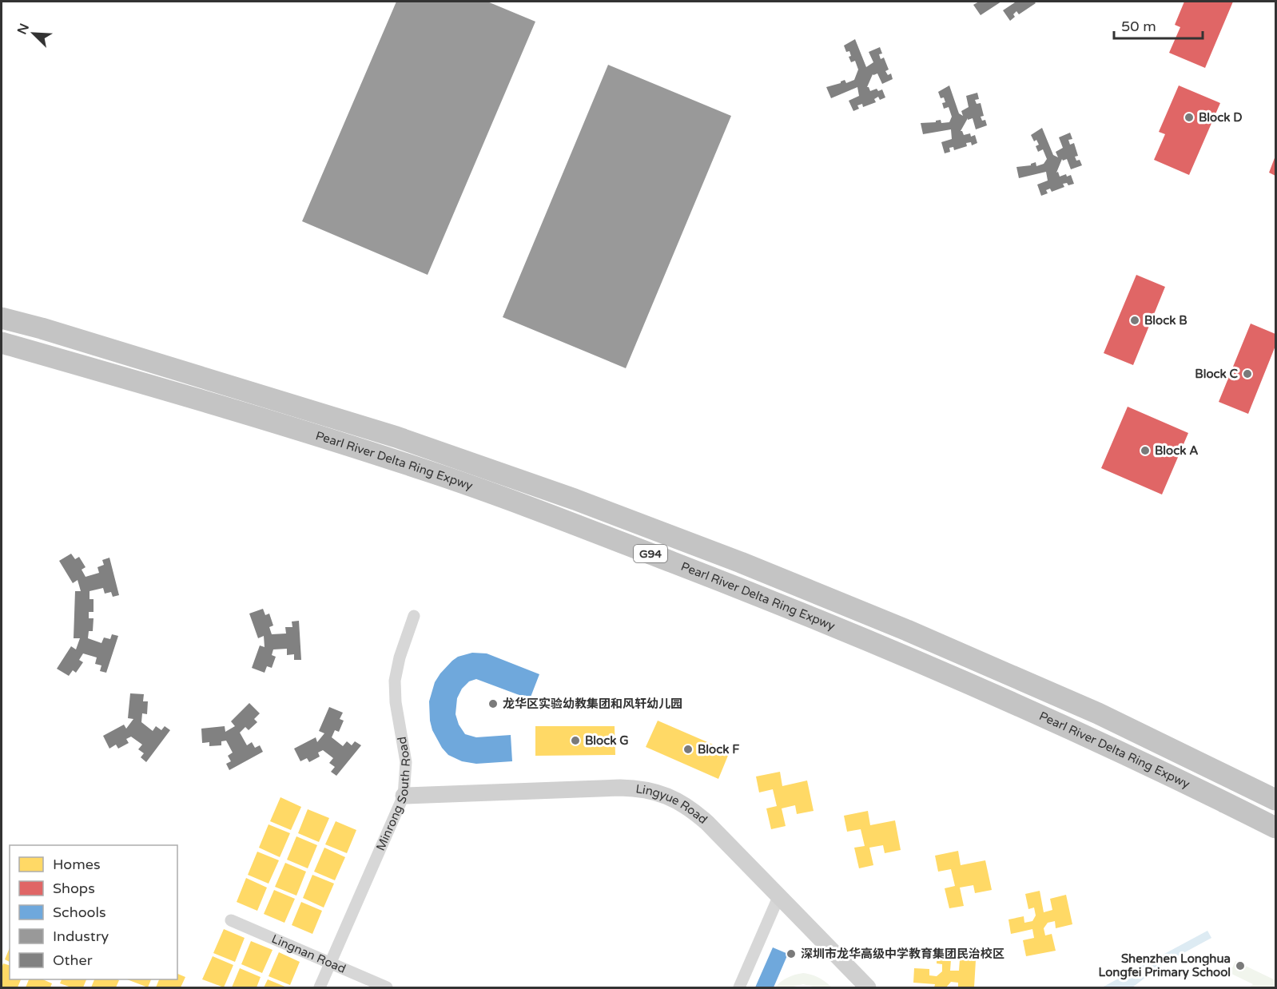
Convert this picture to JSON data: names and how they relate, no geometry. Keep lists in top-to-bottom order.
{
  "streets": {
    "highway": ["Pearl River Delta Ring Expwy", "G94"],
    "street": ["Minrong South Road", "Lingyue Road", "Lingnan Road"]
  },
  "crossings": [
    ["Minrong South Road", "Lingyue Road"],
    ["Minrong South Road", "Lingnan Road"]
  ],
  "places": [
    "Block D",
    "Block B",
    "Block C",
    "Block A",
    "龙华区实验幼教集团和风轩幼儿园",
    "Block G",
    "Block F",
    "深圳市龙华高级中学教育集团民治校区",
    "Shenzhen Longhua Longfei Primary School"
  ],
  "legend": [
    "Homes",
    "Shops",
    "Schools",
    "Industry",
    "Other"
  ],
  "scale_bar": "50 m",
  "north": "top left"
}
